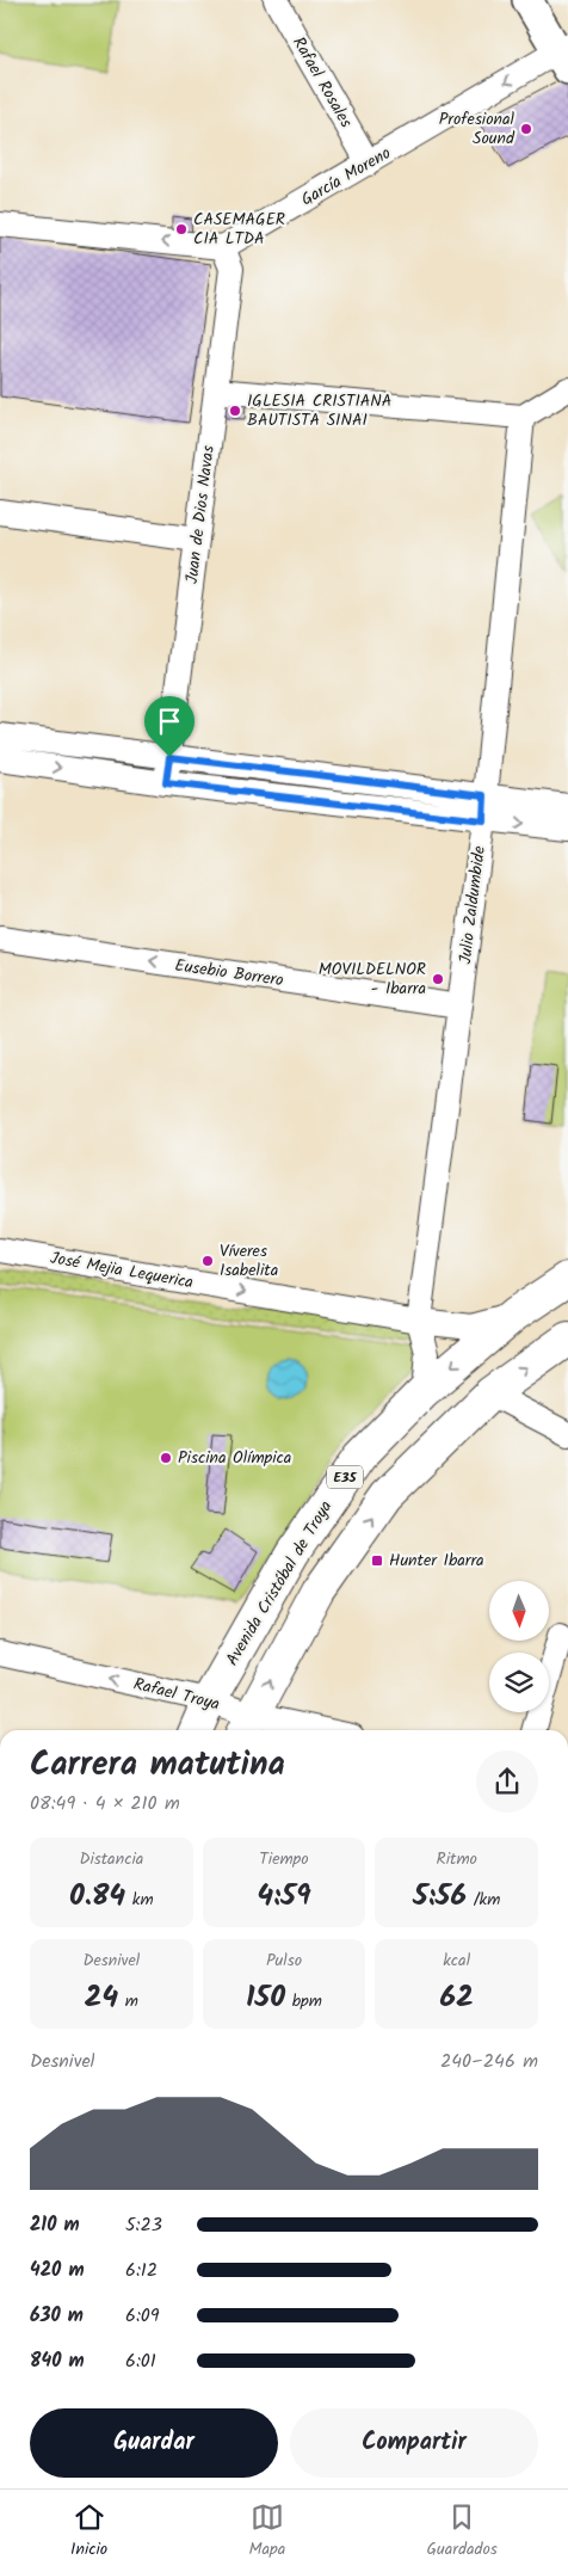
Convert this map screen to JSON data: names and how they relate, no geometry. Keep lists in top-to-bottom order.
{
  "streets": {
    "highway": ["E35", "Avenida Cristóbal de Troya"],
    "street": [
      "Rafael Rosales",
      "García Moreno",
      "Juan de Dios Navas",
      "Julio Zaldumbide",
      "Eusebio Borrero",
      "José Mejia Lequerica",
      "Rafael Troya"
    ]
  },
  "crossings": [
    ["Rafael Rosales", "García Moreno"],
    ["García Moreno", "Juan de Dios Navas"],
    ["Julio Zaldumbide", "Eusebio Borrero"],
    ["Julio Zaldumbide", "José Mejia Lequerica"],
    ["José Mejia Lequerica", "Avenida Cristóbal de Troya"],
    ["E35", "Rafael Troya"],
    ["Avenida Cristóbal de Troya", "Rafael Troya"]
  ],
  "one_way": ["García Moreno", "José Mejia Lequerica", "Rafael Troya"],
  "places": {
    "other": [
      "Profesional Sound",
      "CASEMAGER CIA LTDA",
      "IGLESIA CRISTIANA BAUTISTA SINAI",
      "MOVILDELNOR - Ibarra",
      "Víveres Isabelita",
      "Piscina Olímpica"
    ],
    "transit": ["Hunter Ibarra"]
  },
  "north": "bottom",
  "page": {
    "heading": ["Carrera matutina", "08:49 · 4 × 210 m"],
    "stats": [
      ["Distancia", "0.84 km"],
      ["Tiempo", "4:59"],
      ["Ritmo", "5:56 /km"],
      ["Desnivel", "24 m"],
      ["Pulso", "150 bpm"],
      ["kcal", "62"]
    ],
    "chart": ["Desnivel", "240–246 m"],
    "list": [
      {
        "name": "210 m",
        "note": "5:23"
      },
      {
        "name": "420 m",
        "note": "6:12"
      },
      {
        "name": "630 m",
        "note": "6:09"
      },
      {
        "name": "840 m",
        "note": "6:01"
      }
    ],
    "buttons": ["Guardar", "Compartir"],
    "tabs": ["Inicio", "Mapa", "Guardados"]
  }
}
